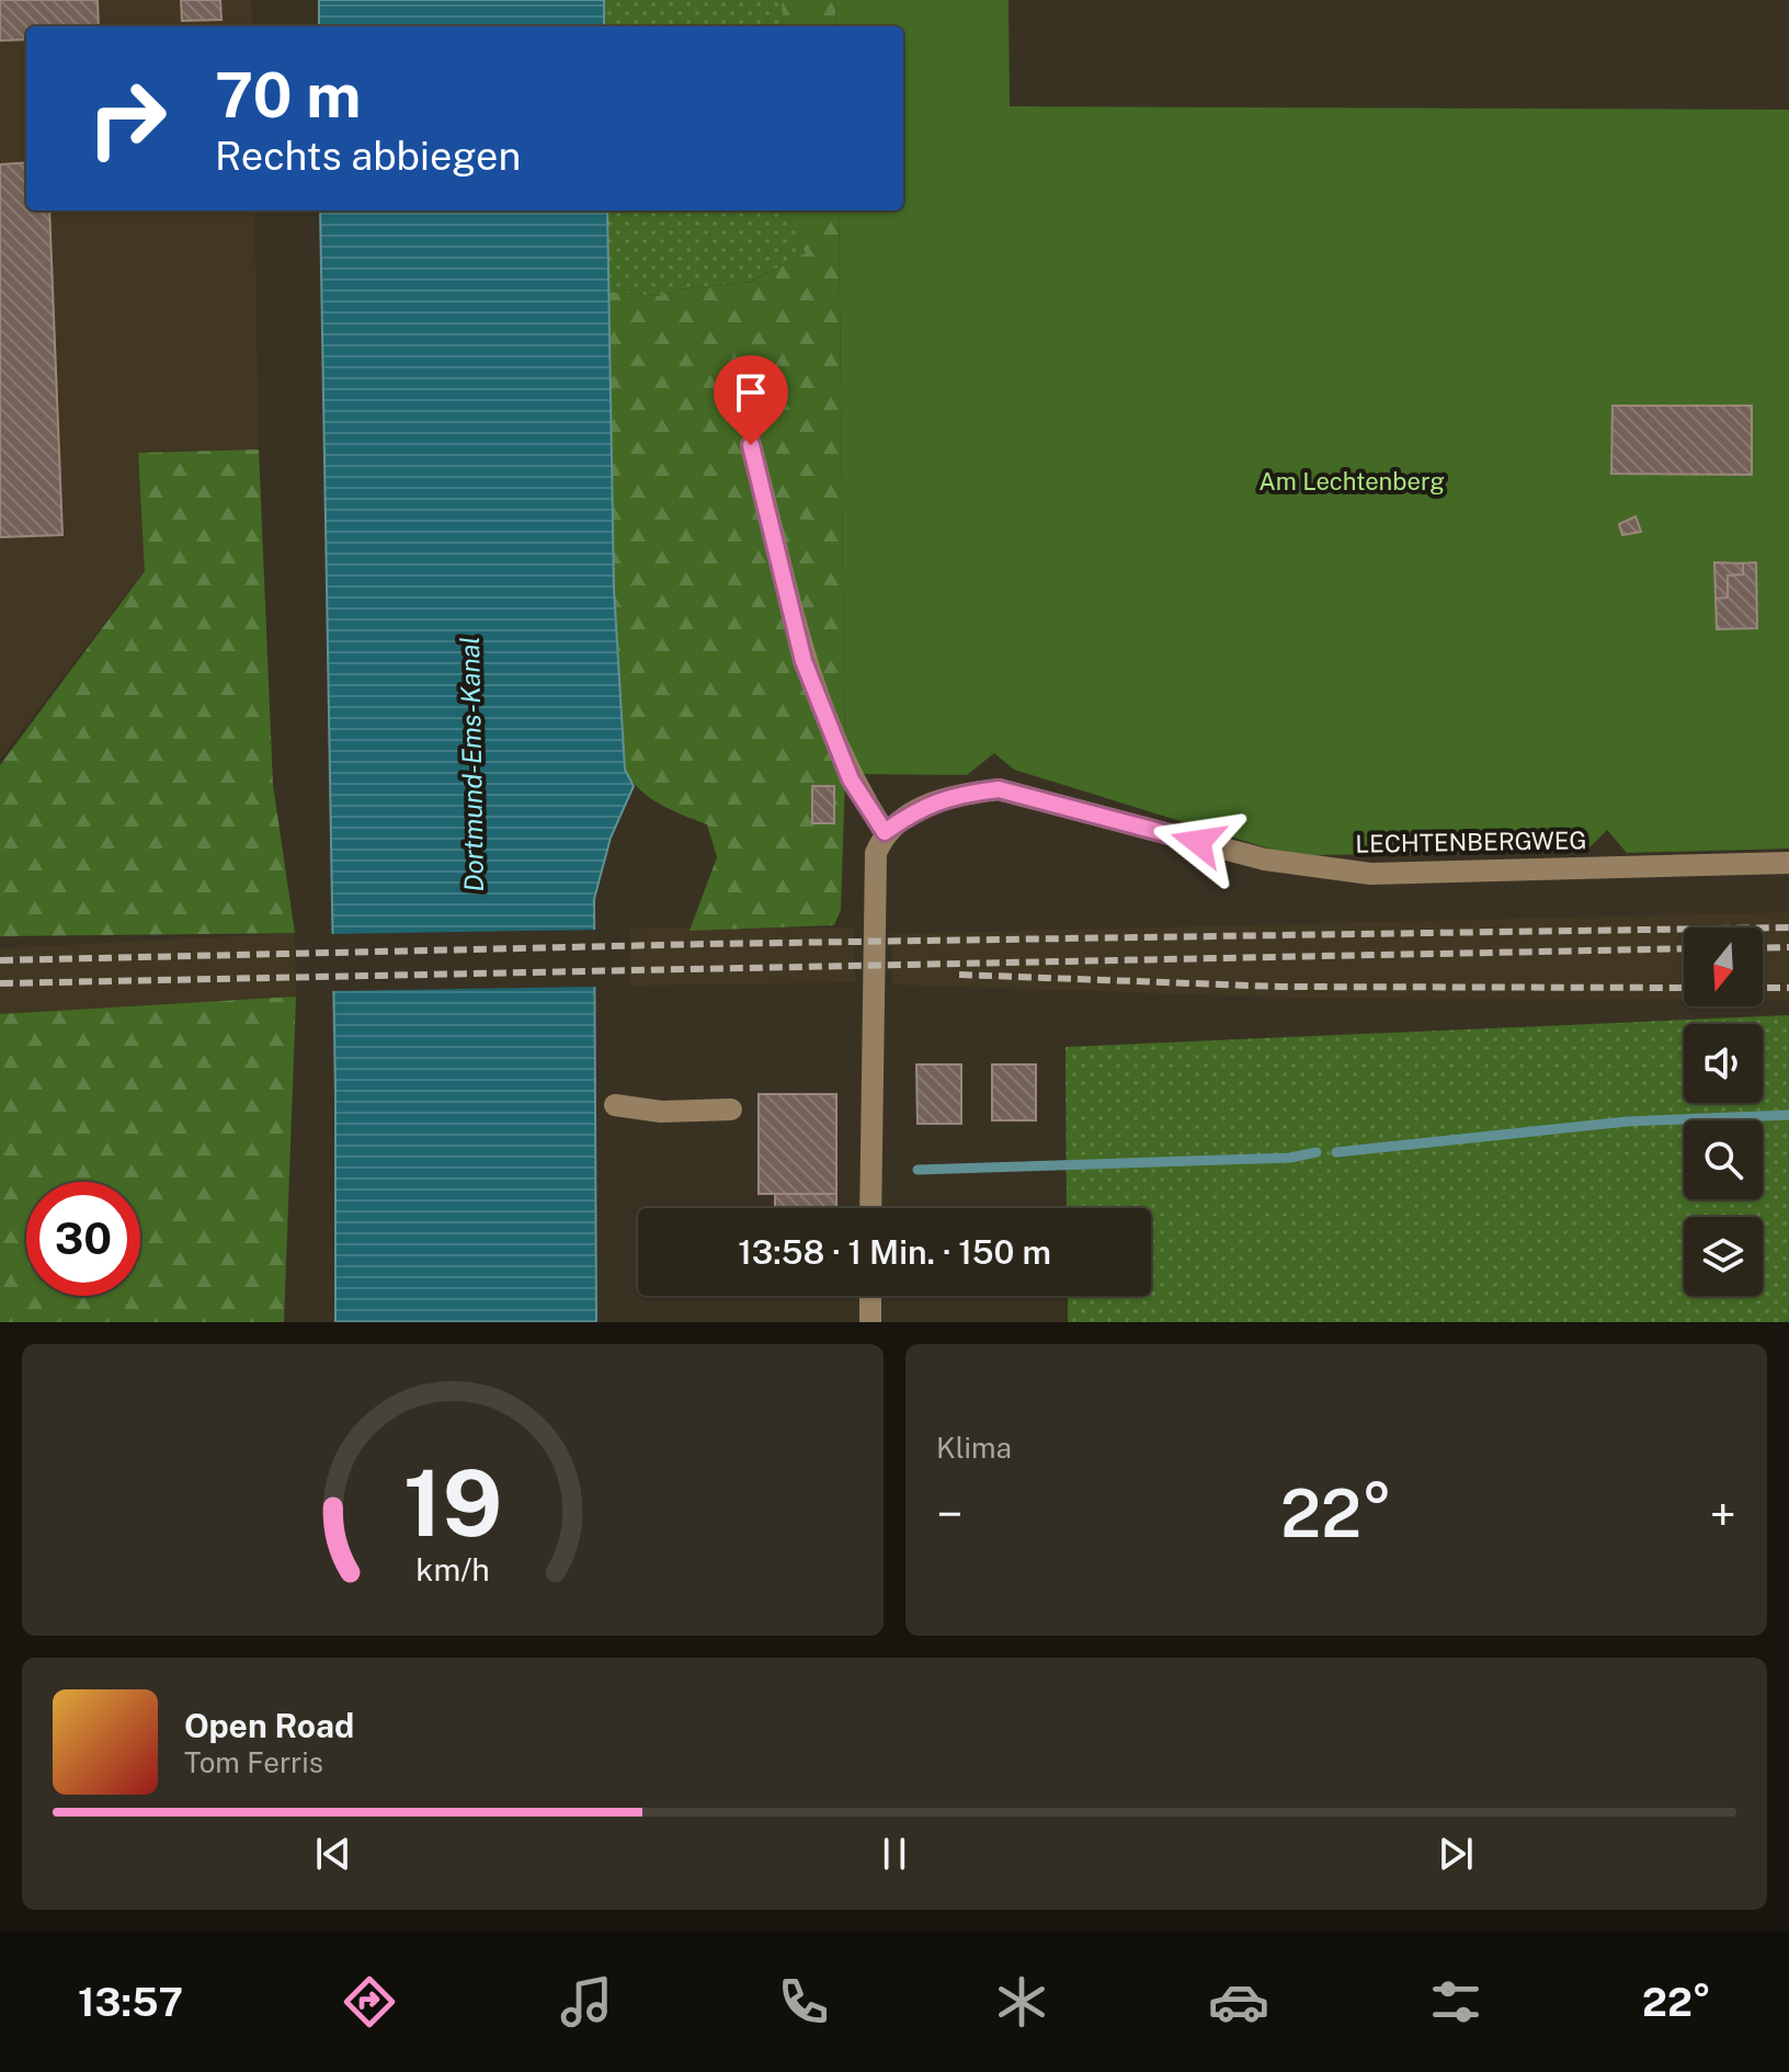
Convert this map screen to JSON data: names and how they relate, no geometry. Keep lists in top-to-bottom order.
{
  "streets": {
    "street": ["LECHTENBERGWEG"]
  },
  "water": ["Dortmund-Ems-Kanal"],
  "parks": ["Am Lechtenberg"],
  "north": "bottom",
  "page": {
    "turn": ["70 m", "Rechts abbiegen"],
    "limit": "30",
    "trip": "13:58 · 1 Min. · 150 m",
    "tile": "Klima",
    "heat": ["−", "22°", "+"],
    "song": ["Open Road", "Tom Ferris"],
    "tabs": ["13:57", "22°"],
    "gauge": ["19", "km/h"]
  }
}
